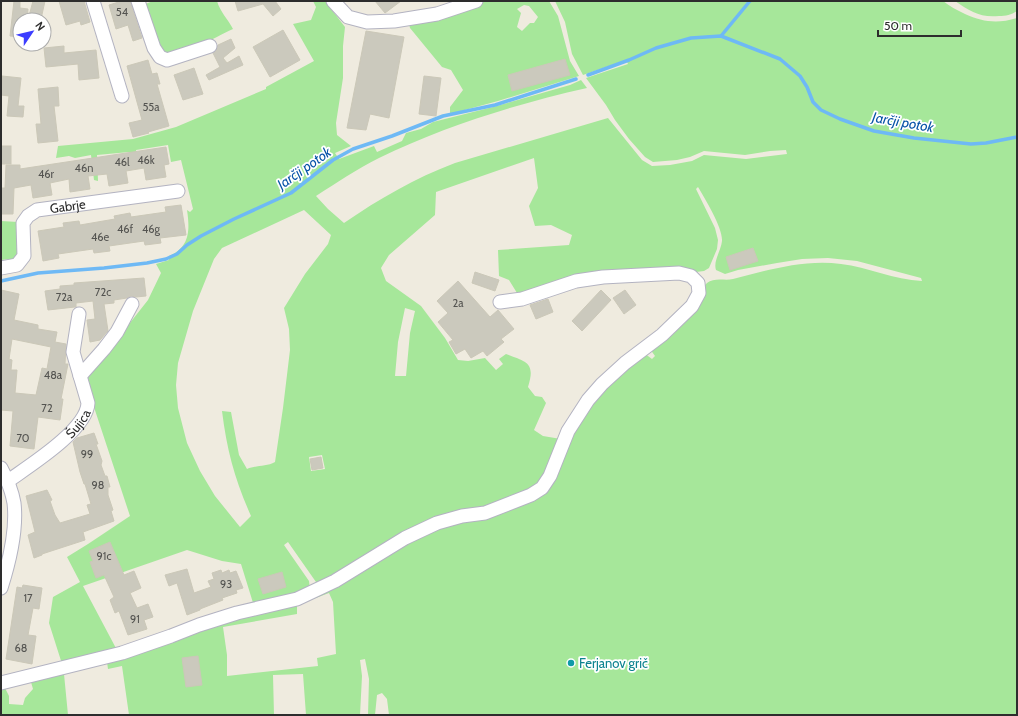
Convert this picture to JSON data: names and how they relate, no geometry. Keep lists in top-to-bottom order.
{
  "streets": {
    "street": ["Gabrje", "Šujica"]
  },
  "water": ["Jarčji potok"],
  "places": ["Ferjanov grič"],
  "house_numbers": [
    "54",
    "55a",
    "46k",
    "46l",
    "46n",
    "46r",
    "46f",
    "46g",
    "46e",
    "72c",
    "72a",
    "2a",
    "48a",
    "72",
    "70",
    "99",
    "98",
    "91c",
    "93",
    "17",
    "91",
    "68"
  ],
  "scale_bar": "50 m",
  "north": "top right"
}
